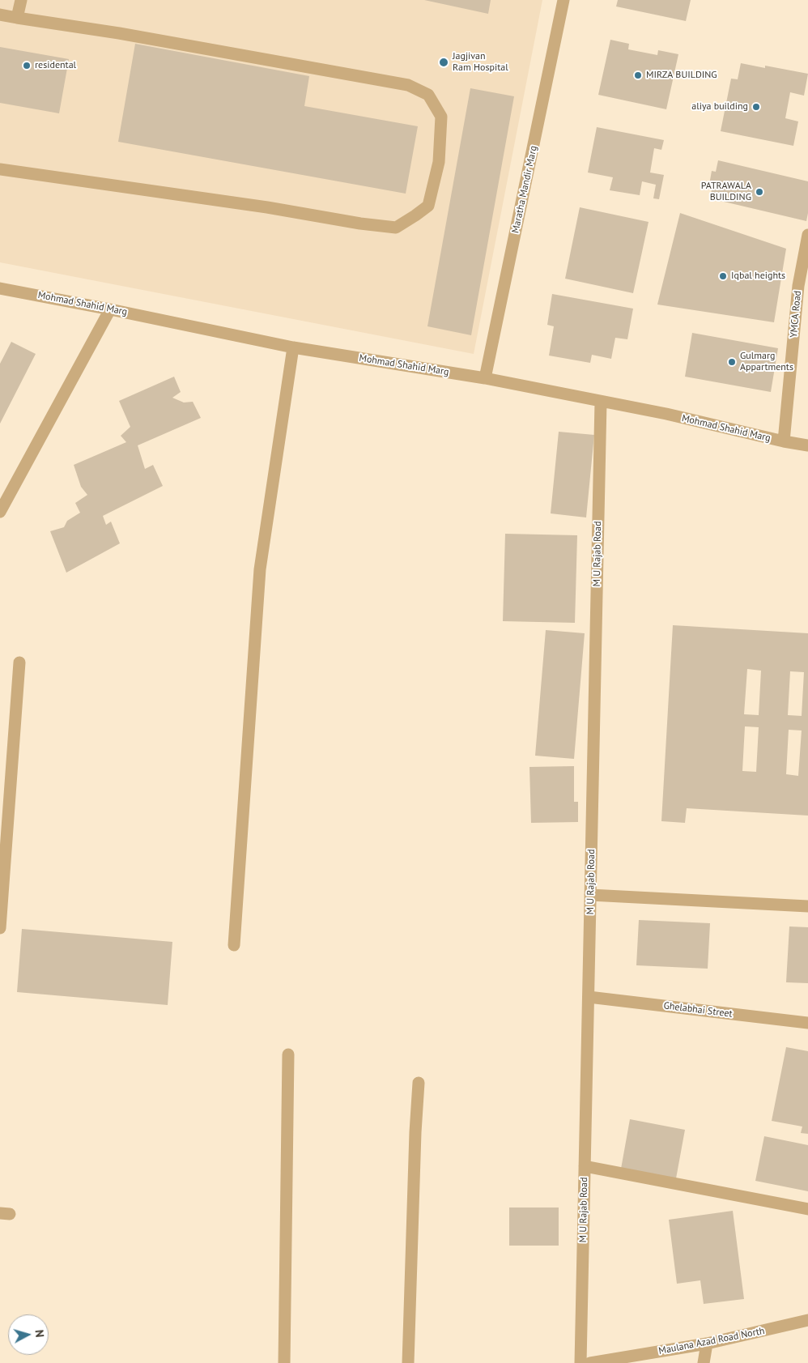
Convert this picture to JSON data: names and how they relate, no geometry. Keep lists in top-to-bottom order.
{
  "streets": {
    "street": [
      "Maratha Mandir Marg",
      "Mohmad Shahid Marg",
      "YMCA Road",
      "M U Rajab Road",
      "Ghelabhai Street",
      "Maulana Azad Road North"
    ]
  },
  "crossings": [
    ["Maratha Mandir Marg", "Mohmad Shahid Marg"],
    ["Mohmad Shahid Marg", "YMCA Road"],
    ["Mohmad Shahid Marg", "M U Rajab Road"],
    ["M U Rajab Road", "Ghelabhai Street"]
  ],
  "places": [
    "Jagjivan Ram Hospital",
    "residental",
    "MIRZA BUILDING",
    "aliya building",
    "PATRAWALA BUILDING",
    "Iqbal heights",
    "Gulmarg Appartments"
  ],
  "north": "right"
}
